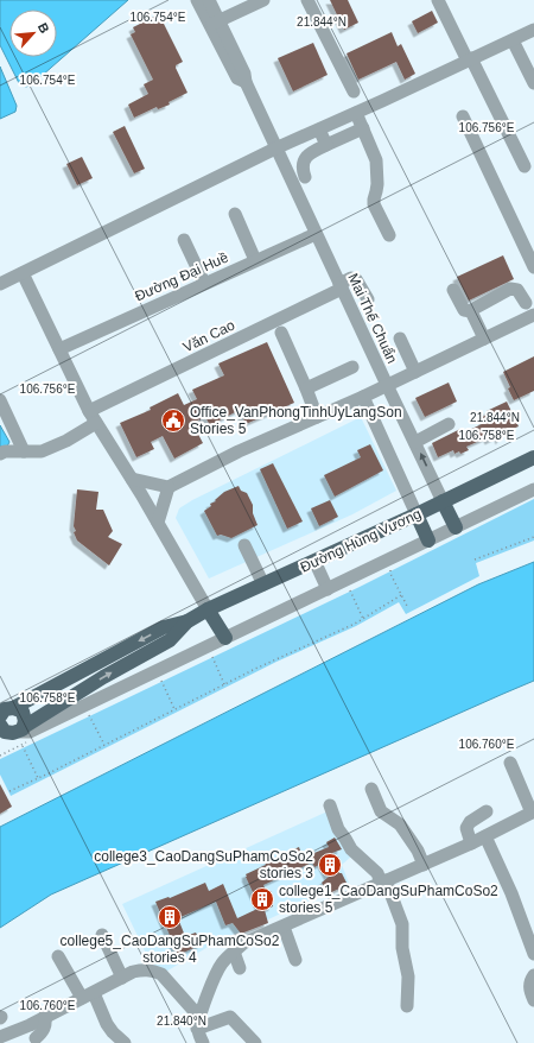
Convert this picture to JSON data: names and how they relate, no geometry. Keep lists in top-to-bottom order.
{
  "streets": {
    "main road": ["Đường Hùng Vương"],
    "street": ["Đường Đại Huề", "Mai Thế Chuẩn", "Văn Cao"]
  },
  "crossings": [
    ["Đường Đại Huề", "Mai Thế Chuẩn"],
    ["Mai Thế Chuẩn", "Văn Cao"],
    ["Mai Thế Chuẩn", "Đường Hùng Vương"]
  ],
  "places": {
    "public building": ["Office_VanPhongTinhUyLangSon Stories 5"],
    "building": ["college3_CaoDangSuPhamCoSo2 stories 3", "college1_CaoDangSuPhamCoSo2 stories 5", "college5_CaoDangSuPhamCoSo2 stories 4"]
  },
  "north": "top right",
  "coordinates": [
    "106.754°E",
    "21.844°N",
    "106.756°E",
    "106.758°E",
    "106.760°E",
    "21.840°N"
  ]
}
